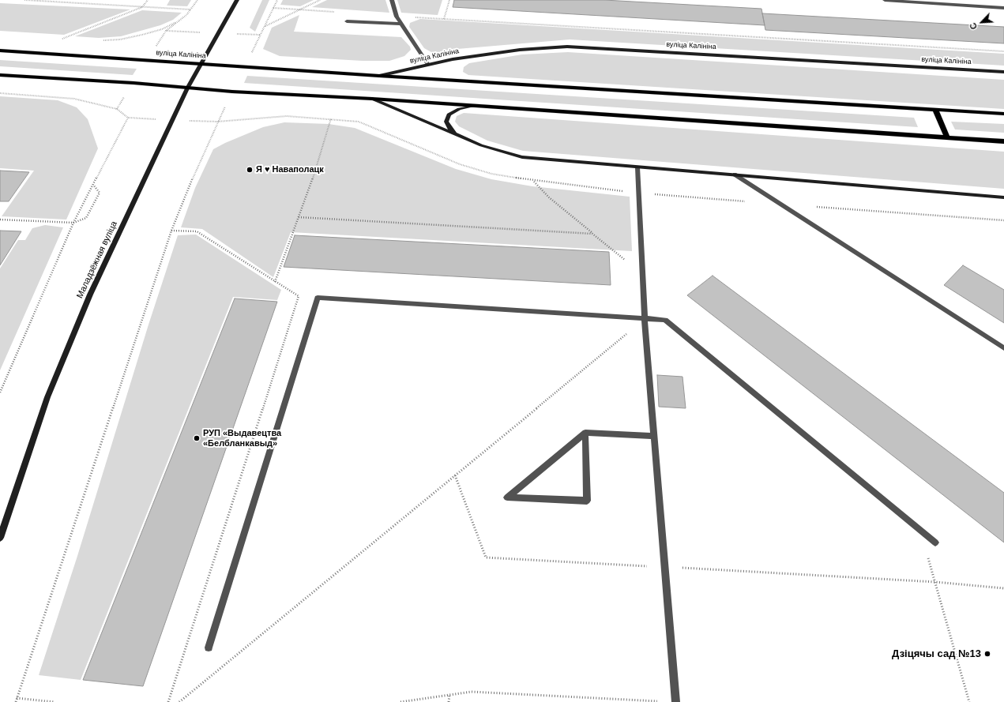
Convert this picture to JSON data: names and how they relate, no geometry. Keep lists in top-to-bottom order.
{
  "streets": {
    "main road": ["вуліца Калініна"],
    "street": ["Маладзёжная вуліца"]
  },
  "crossings": [
    ["вуліца Калініна", "Маладзёжная вуліца"]
  ],
  "places": ["Я ♥ Наваполацк", "РУП «Выдавецтва «Белбланкавыд»", "Дзіцячы сад №13"],
  "north": "bottom left"
}
